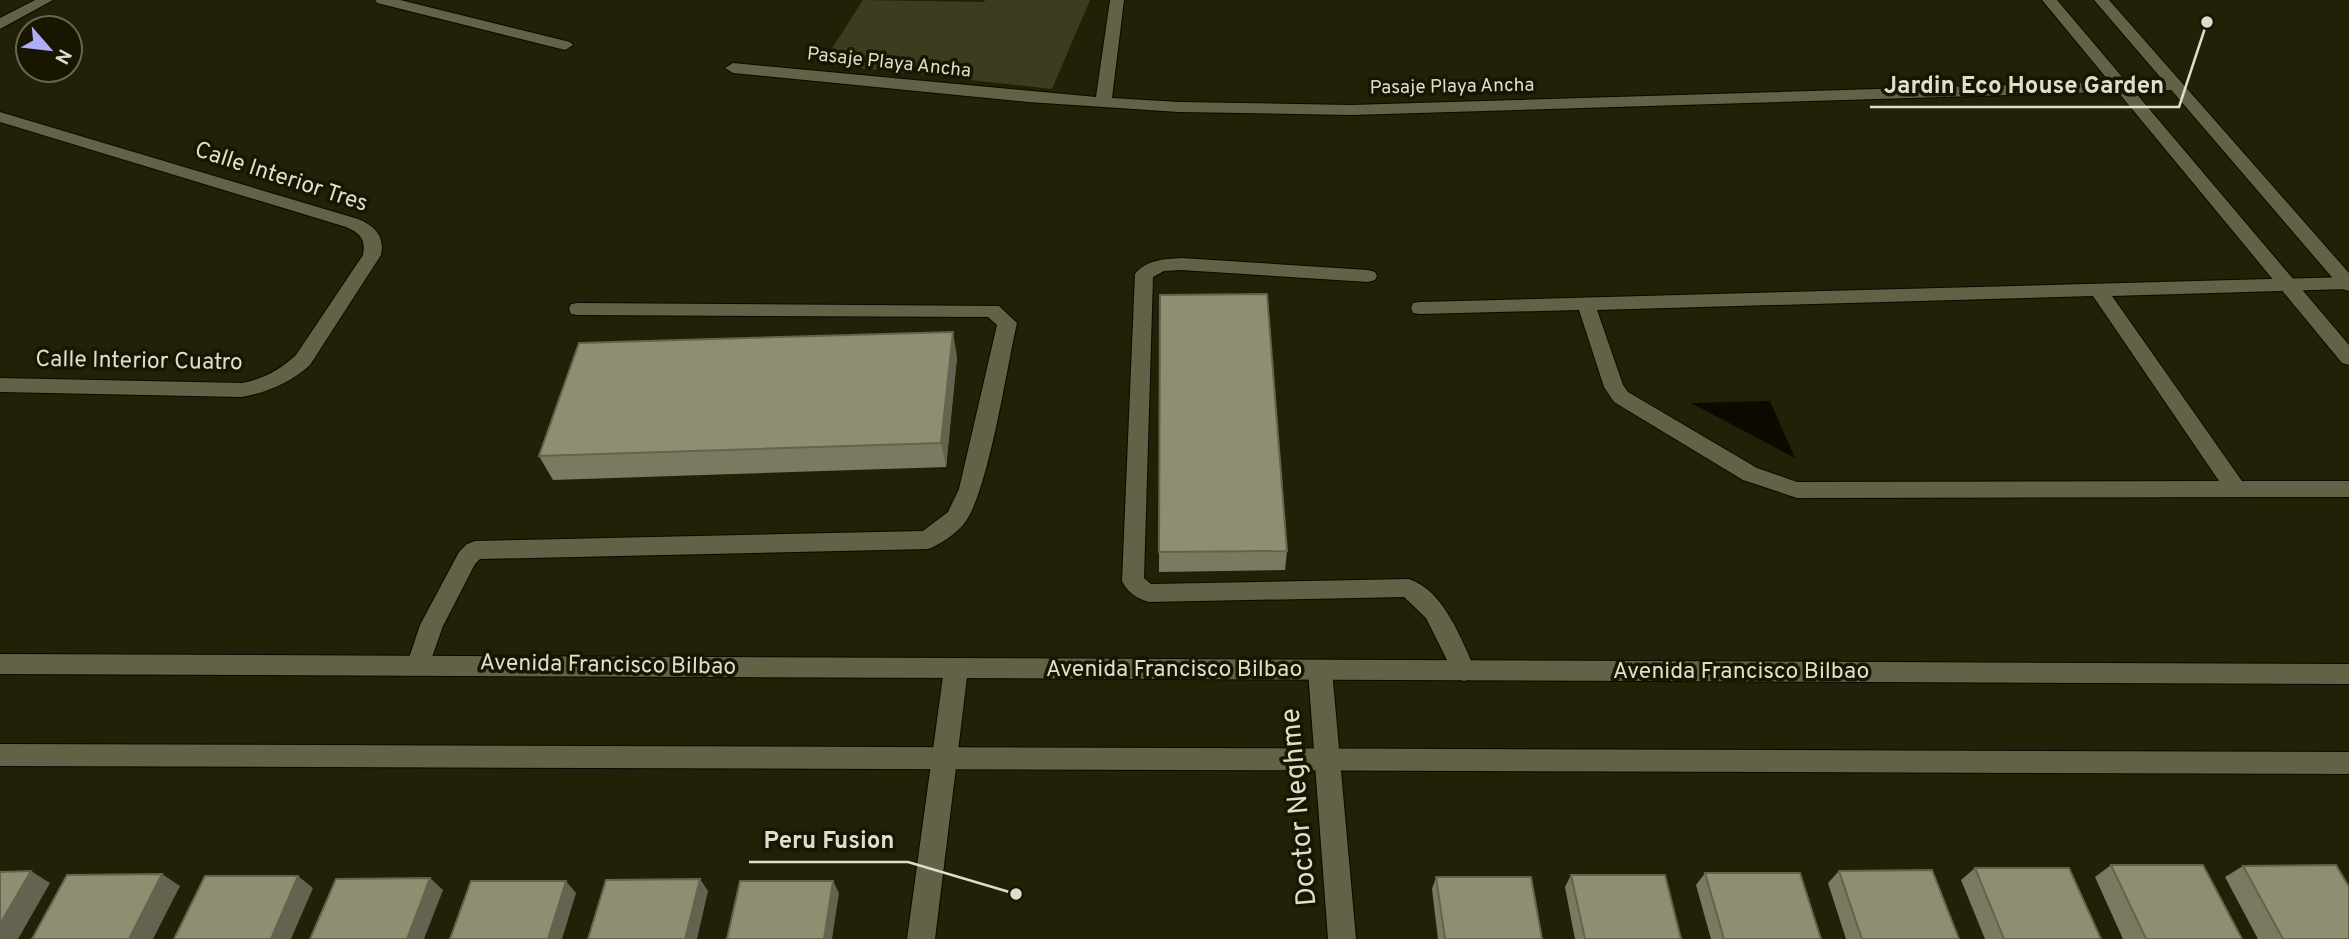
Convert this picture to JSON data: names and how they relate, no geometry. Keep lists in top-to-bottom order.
{
  "streets": {
    "street": [
      "Pasaje Playa Ancha",
      "Calle Interior Tres",
      "Calle Interior Cuatro",
      "Avenida Francisco Bilbao",
      "Doctor Neghme"
    ]
  },
  "crossings": [
    ["Calle Interior Tres", "Calle Interior Cuatro"],
    ["Avenida Francisco Bilbao", "Doctor Neghme"]
  ],
  "places": ["Jardin Eco House Garden", "Peru Fusion"],
  "north": "bottom right"
}
